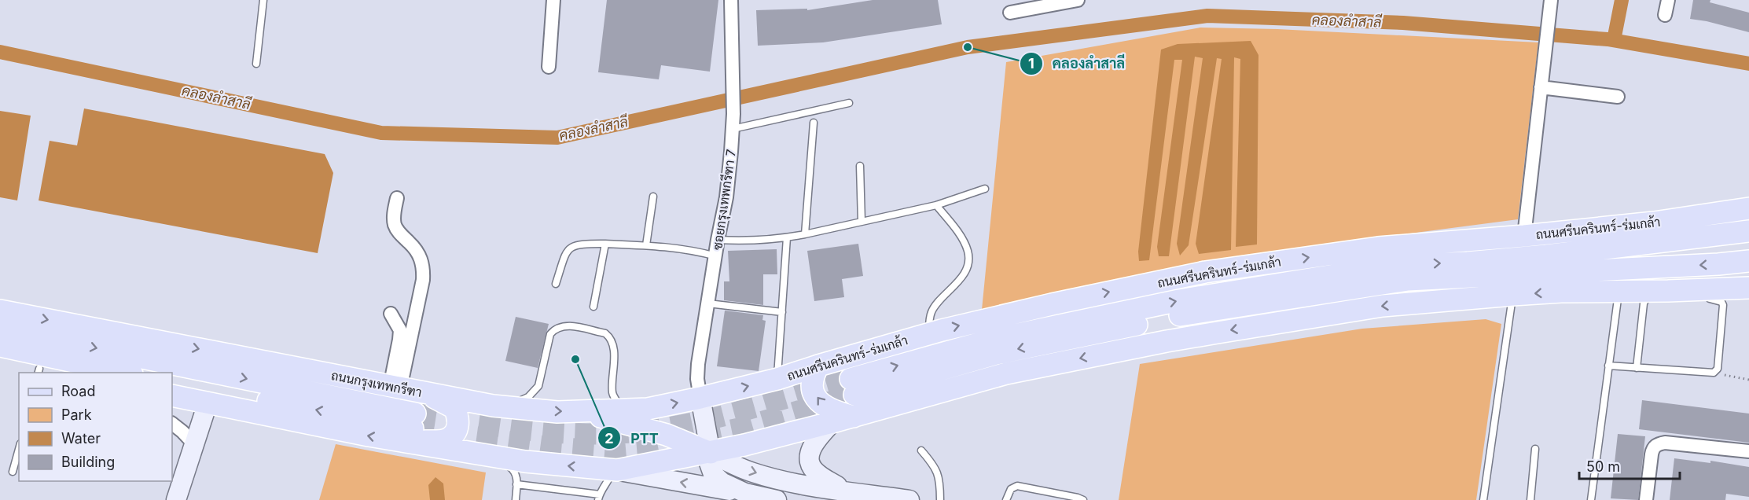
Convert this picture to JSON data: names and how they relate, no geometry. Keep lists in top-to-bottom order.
{
  "streets": {
    "main road": ["ถนนศรีนครินทร์-ร่มเกล้า", "ถนนกรุงเทพกรีฑา"],
    "street": ["ซอยกรุงเทพกรีฑา 7"]
  },
  "crossings": [
    ["ซอยกรุงเทพกรีฑา 7", "ถนนศรีนครินทร์-ร่มเกล้า"],
    ["ซอยกรุงเทพกรีฑา 7", "ถนนกรุงเทพกรีฑา"],
    ["ถนนศรีนครินทร์-ร่มเกล้า", "ถนนกรุงเทพกรีฑา"]
  ],
  "water": ["คลองลำสาลี"],
  "places": ["คลองลำสาลี", "PTT"],
  "legend": [
    "Road",
    "Park",
    "Water",
    "Building"
  ],
  "scale_bar": "50 m"
}
